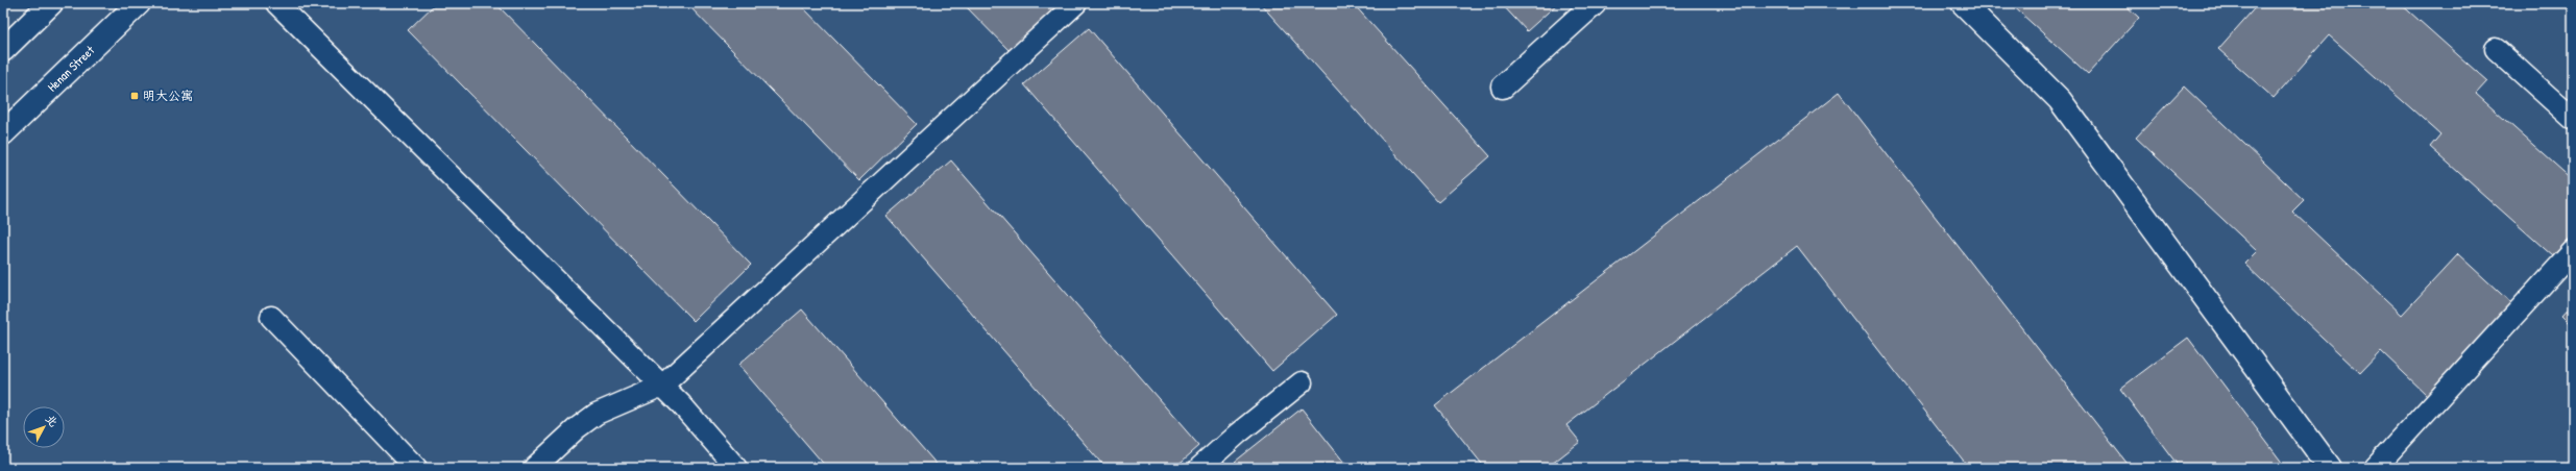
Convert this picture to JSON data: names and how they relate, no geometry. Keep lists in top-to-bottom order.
{
  "streets": {
    "street": ["Henan Street"]
  },
  "places": {
    "transit": ["明大公寓"]
  },
  "north": "top right"
}
